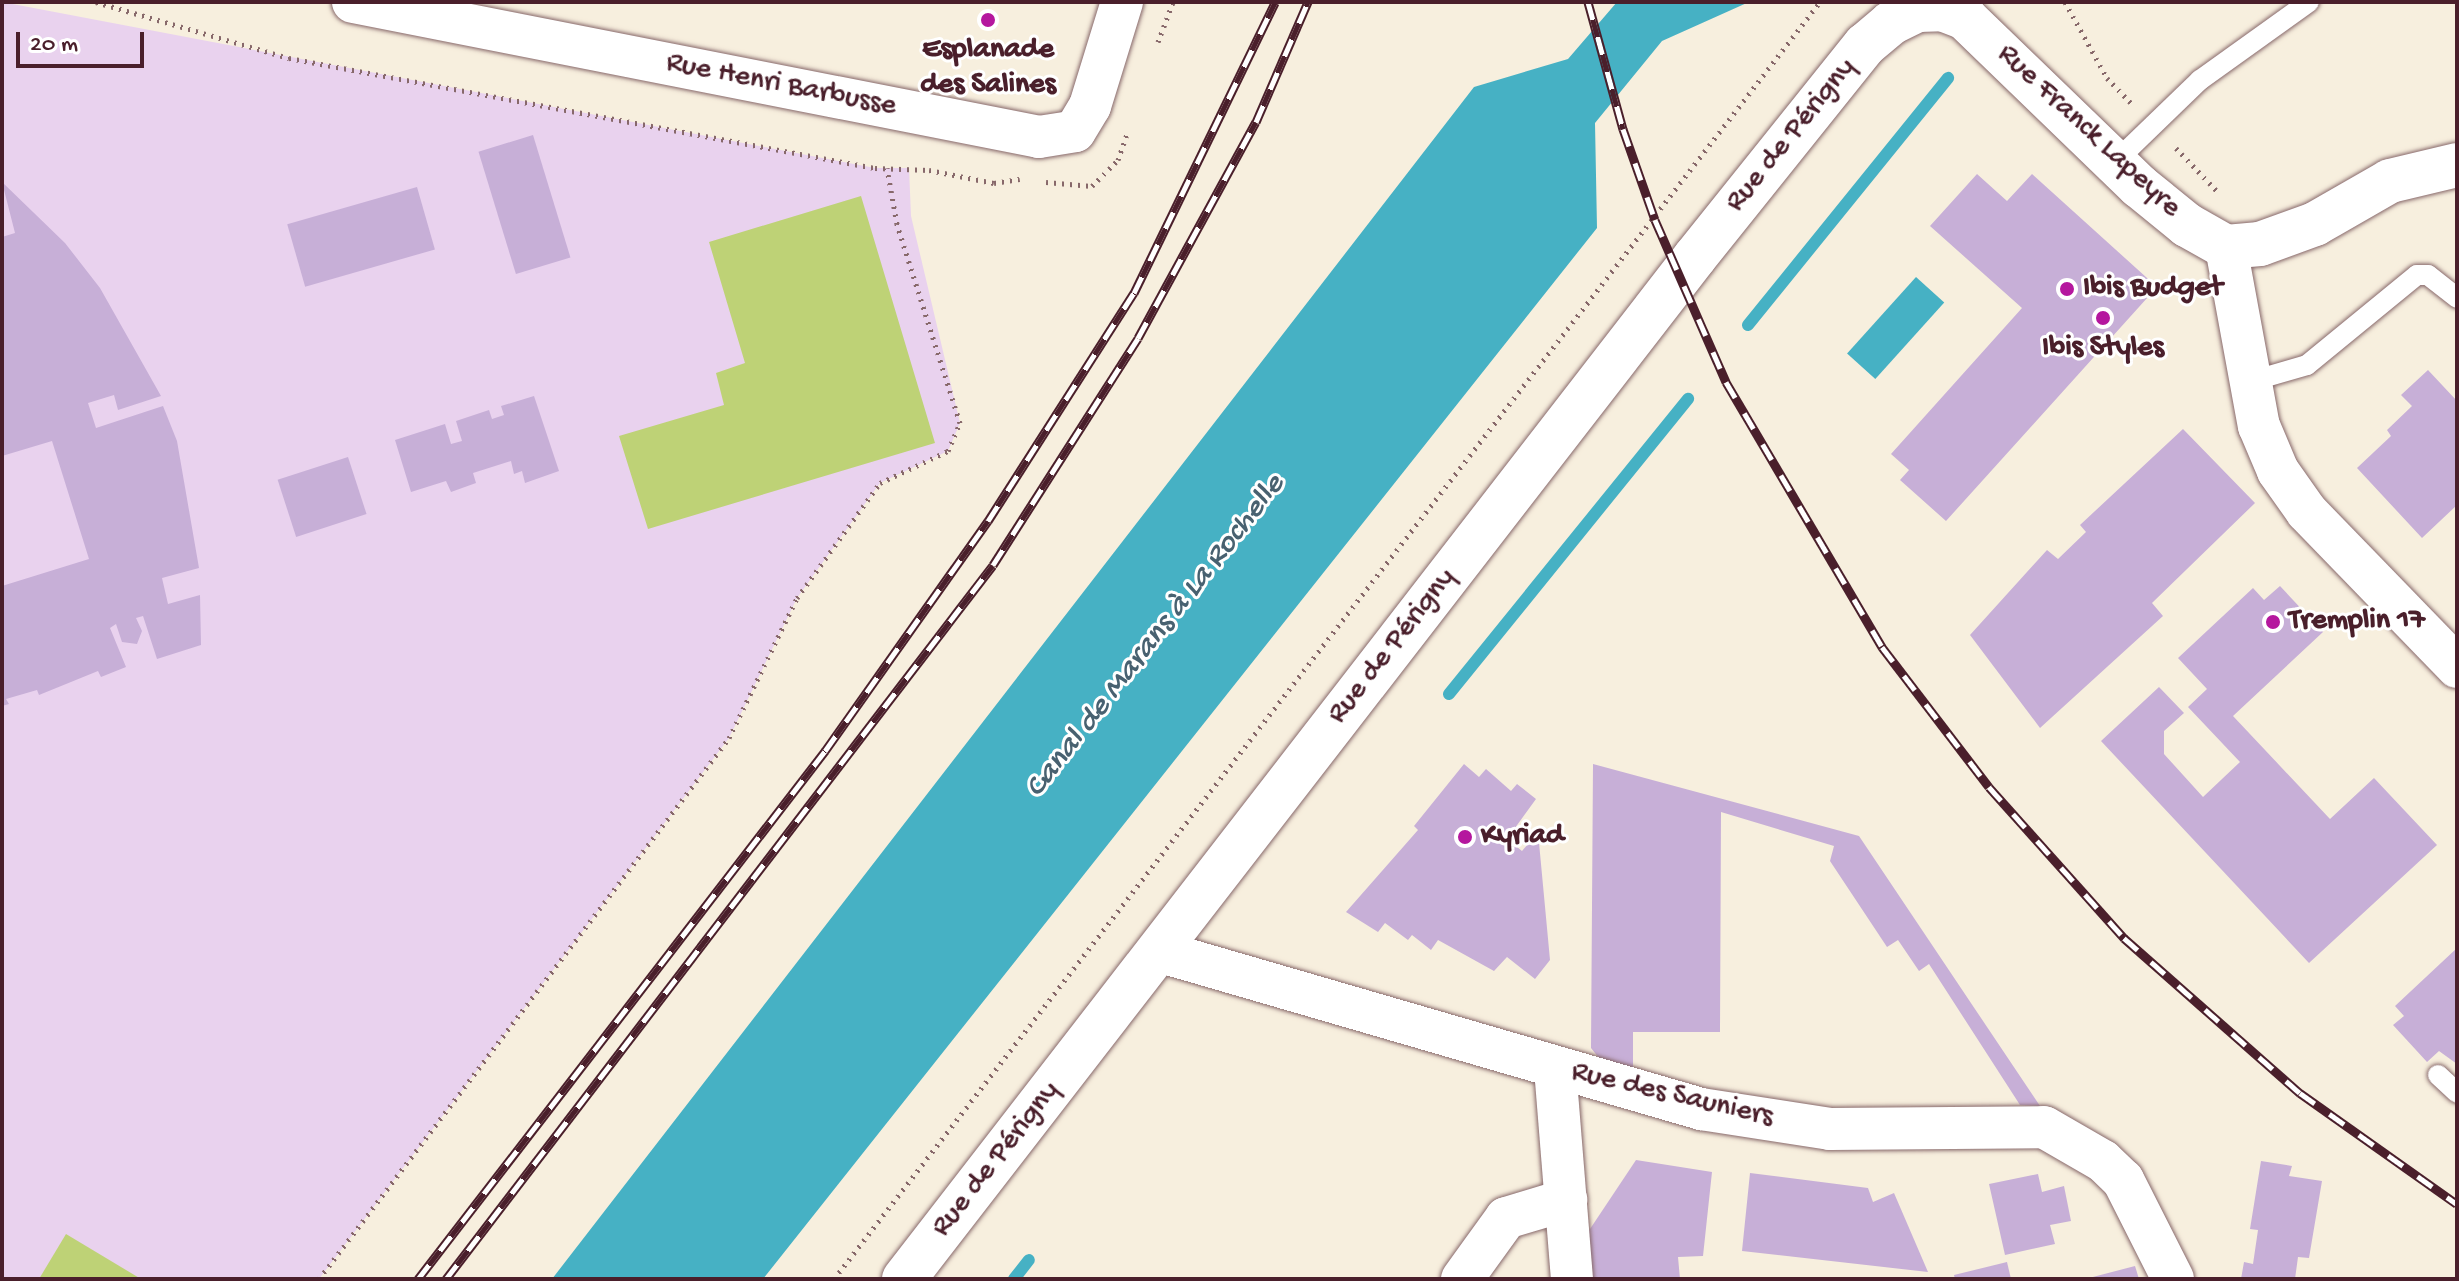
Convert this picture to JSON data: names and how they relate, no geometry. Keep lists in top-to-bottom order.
{
  "streets": {
    "street": [
      "Rue Henri Barbusse",
      "Rue Franck Lapeyre",
      "Rue de Périgny",
      "Rue des Sauniers"
    ]
  },
  "crossings": [
    ["Rue Franck Lapeyre", "Rue de Périgny"],
    ["Rue de Périgny", "Rue des Sauniers"]
  ],
  "water": ["Canal de Marans à La Rochelle"],
  "places": [
    "Esplanade des Salines",
    "Ibis Budget",
    "Ibis Styles",
    "Tremplin 17",
    "Kyriad"
  ],
  "scale_bar": "20 m"
}
